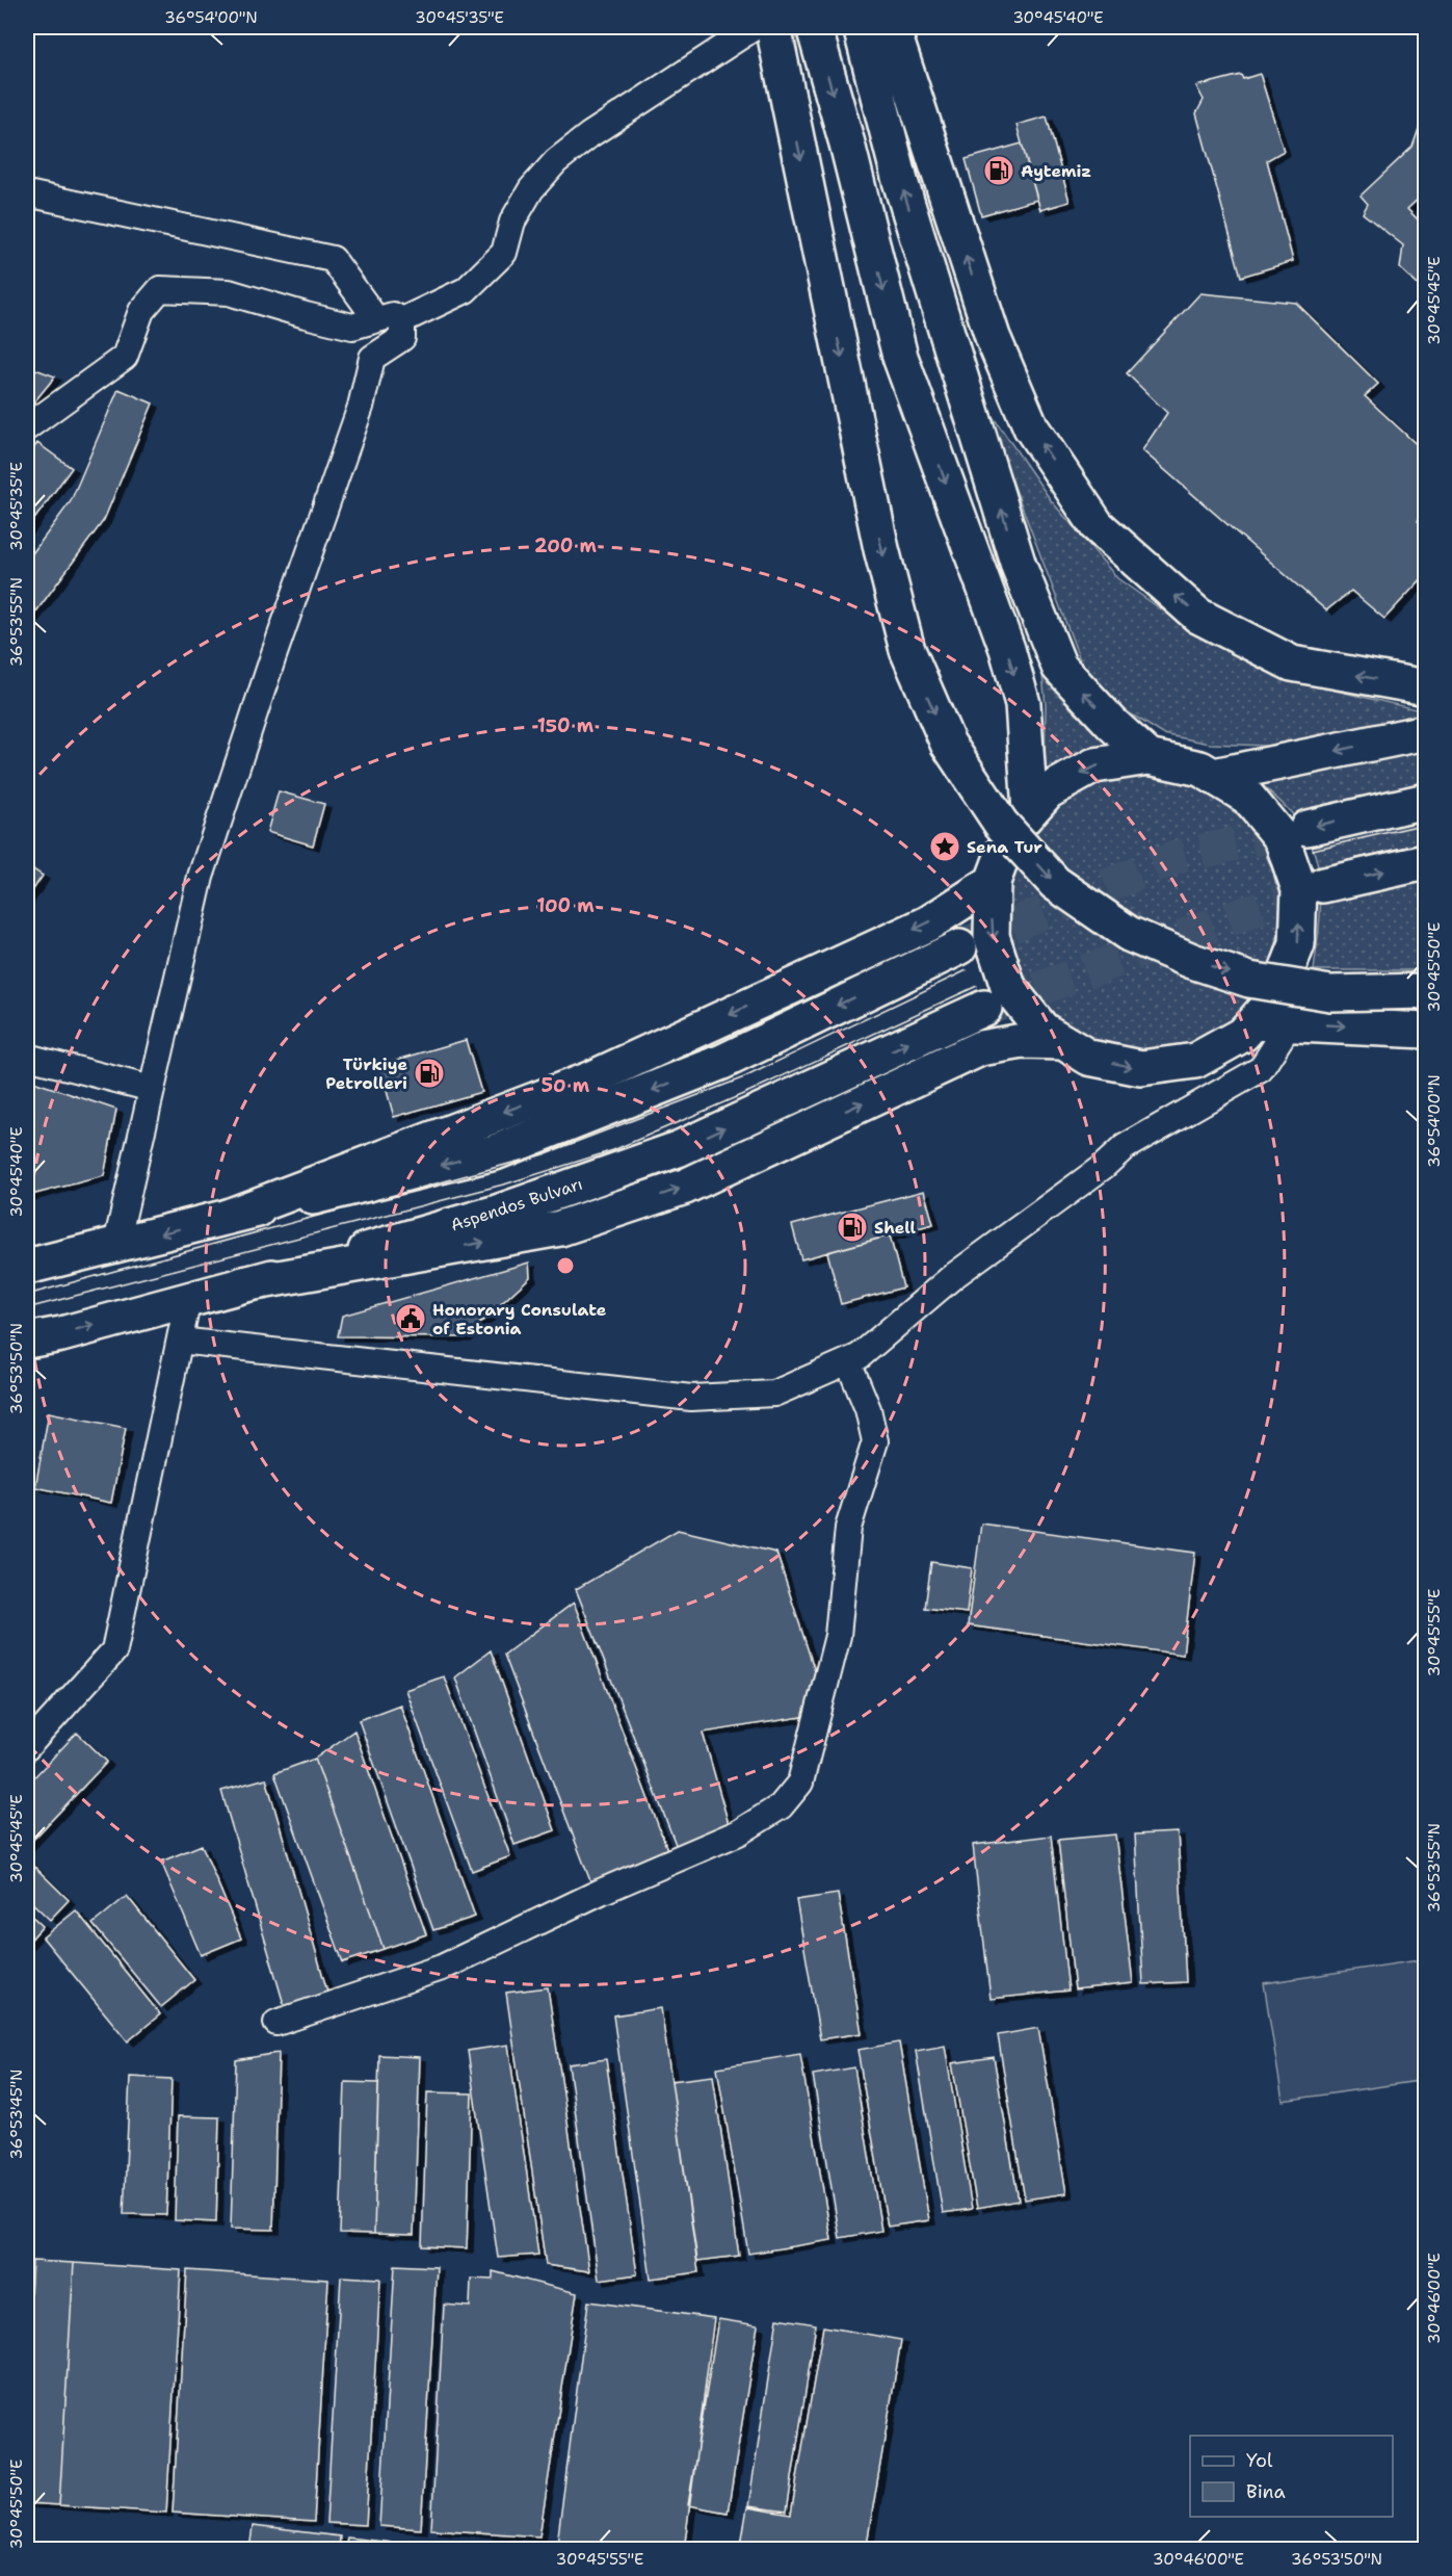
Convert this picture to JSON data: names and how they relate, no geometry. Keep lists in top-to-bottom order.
{
  "streets": {
    "main road": ["Aspendos Bulvarı"]
  },
  "places": {
    "fuel station": ["Aytemiz", "Türkiye Petrolleri", "Shell"],
    "place": ["Sena Tur"],
    "public building": ["Honorary Consulate of Estonia"]
  },
  "legend": ["Yol", "Bina"],
  "coordinates": [
    "36°54'00\"N",
    "30°45'35\"E",
    "30°45'40\"E",
    "30°45'45\"E",
    "36°53'55\"N",
    "30°45'50\"E",
    "36°53'50\"N",
    "30°45'55\"E",
    "36°53'45\"N",
    "30°46'00\"E"
  ],
  "rings": [
    "200 m",
    "150 m",
    "100 m",
    "50 m"
  ]
}
